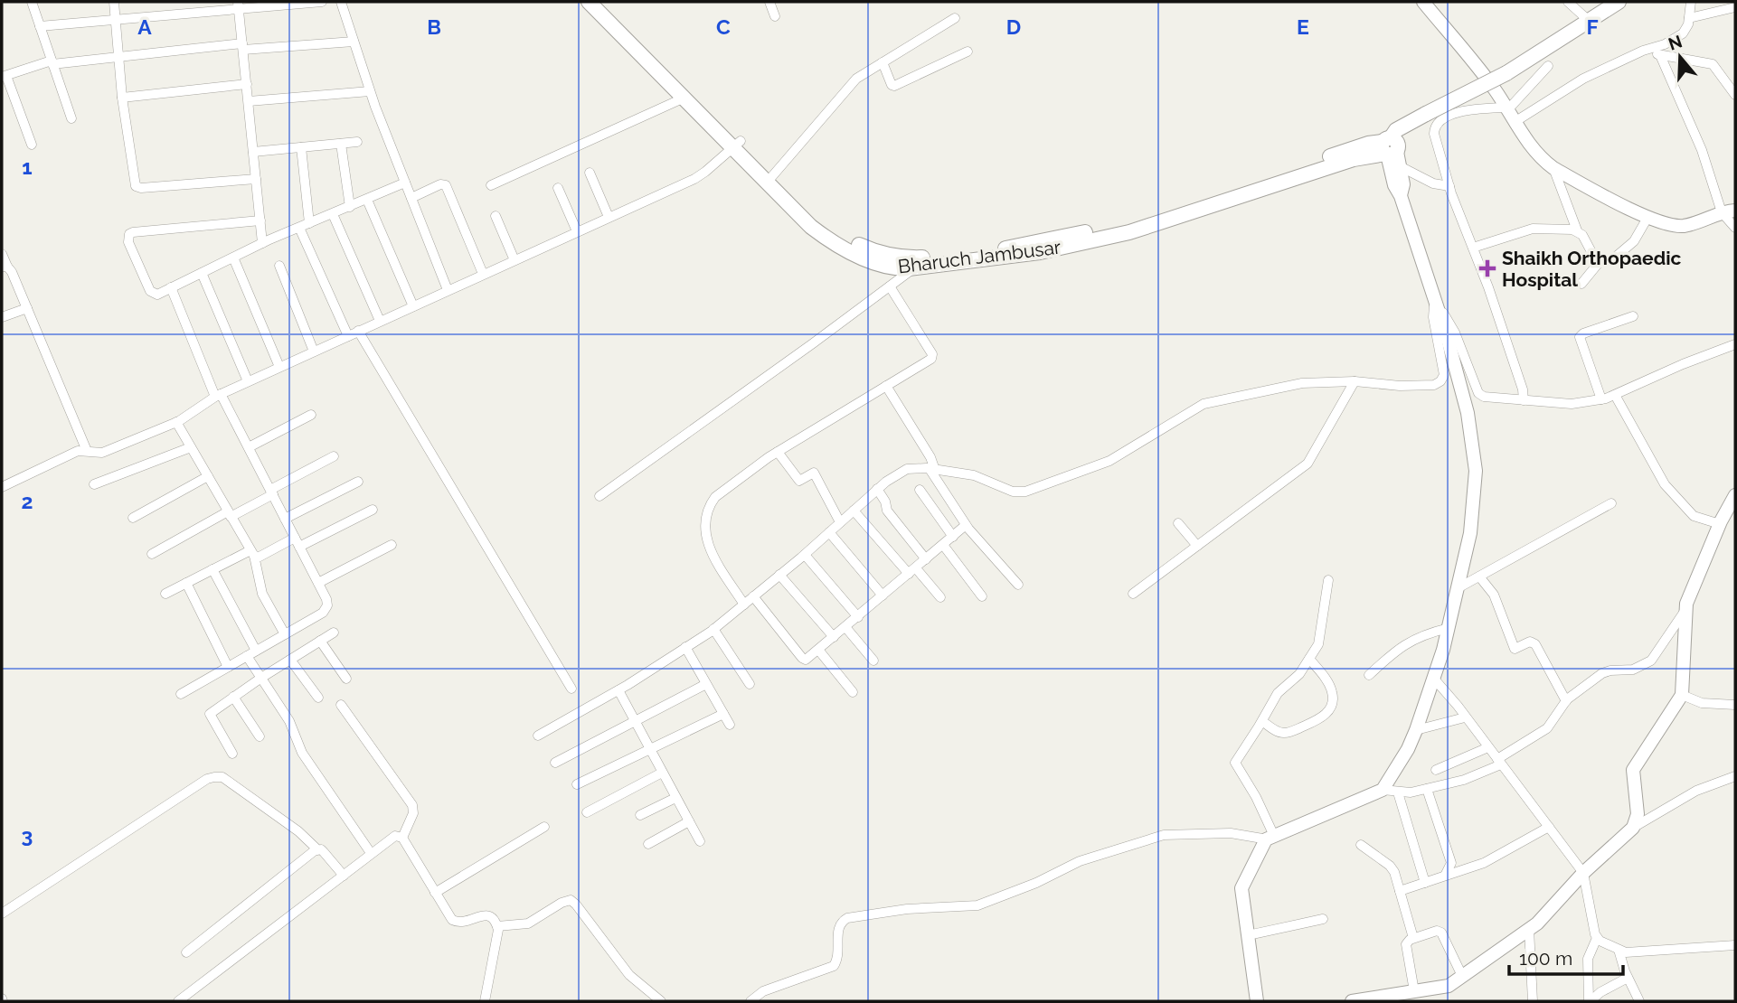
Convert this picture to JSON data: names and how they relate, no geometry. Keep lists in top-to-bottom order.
{
  "streets": {
    "main road": ["Bharuch Jambusar"]
  },
  "places": {
    "health": ["Shaikh Orthopaedic Hospital"]
  },
  "scale_bar": "100 m",
  "north": "top",
  "grid": {
    "columns": [
      "A",
      "B",
      "C",
      "D",
      "E",
      "F"
    ],
    "rows": ["1", "2", "3"]
  }
}
